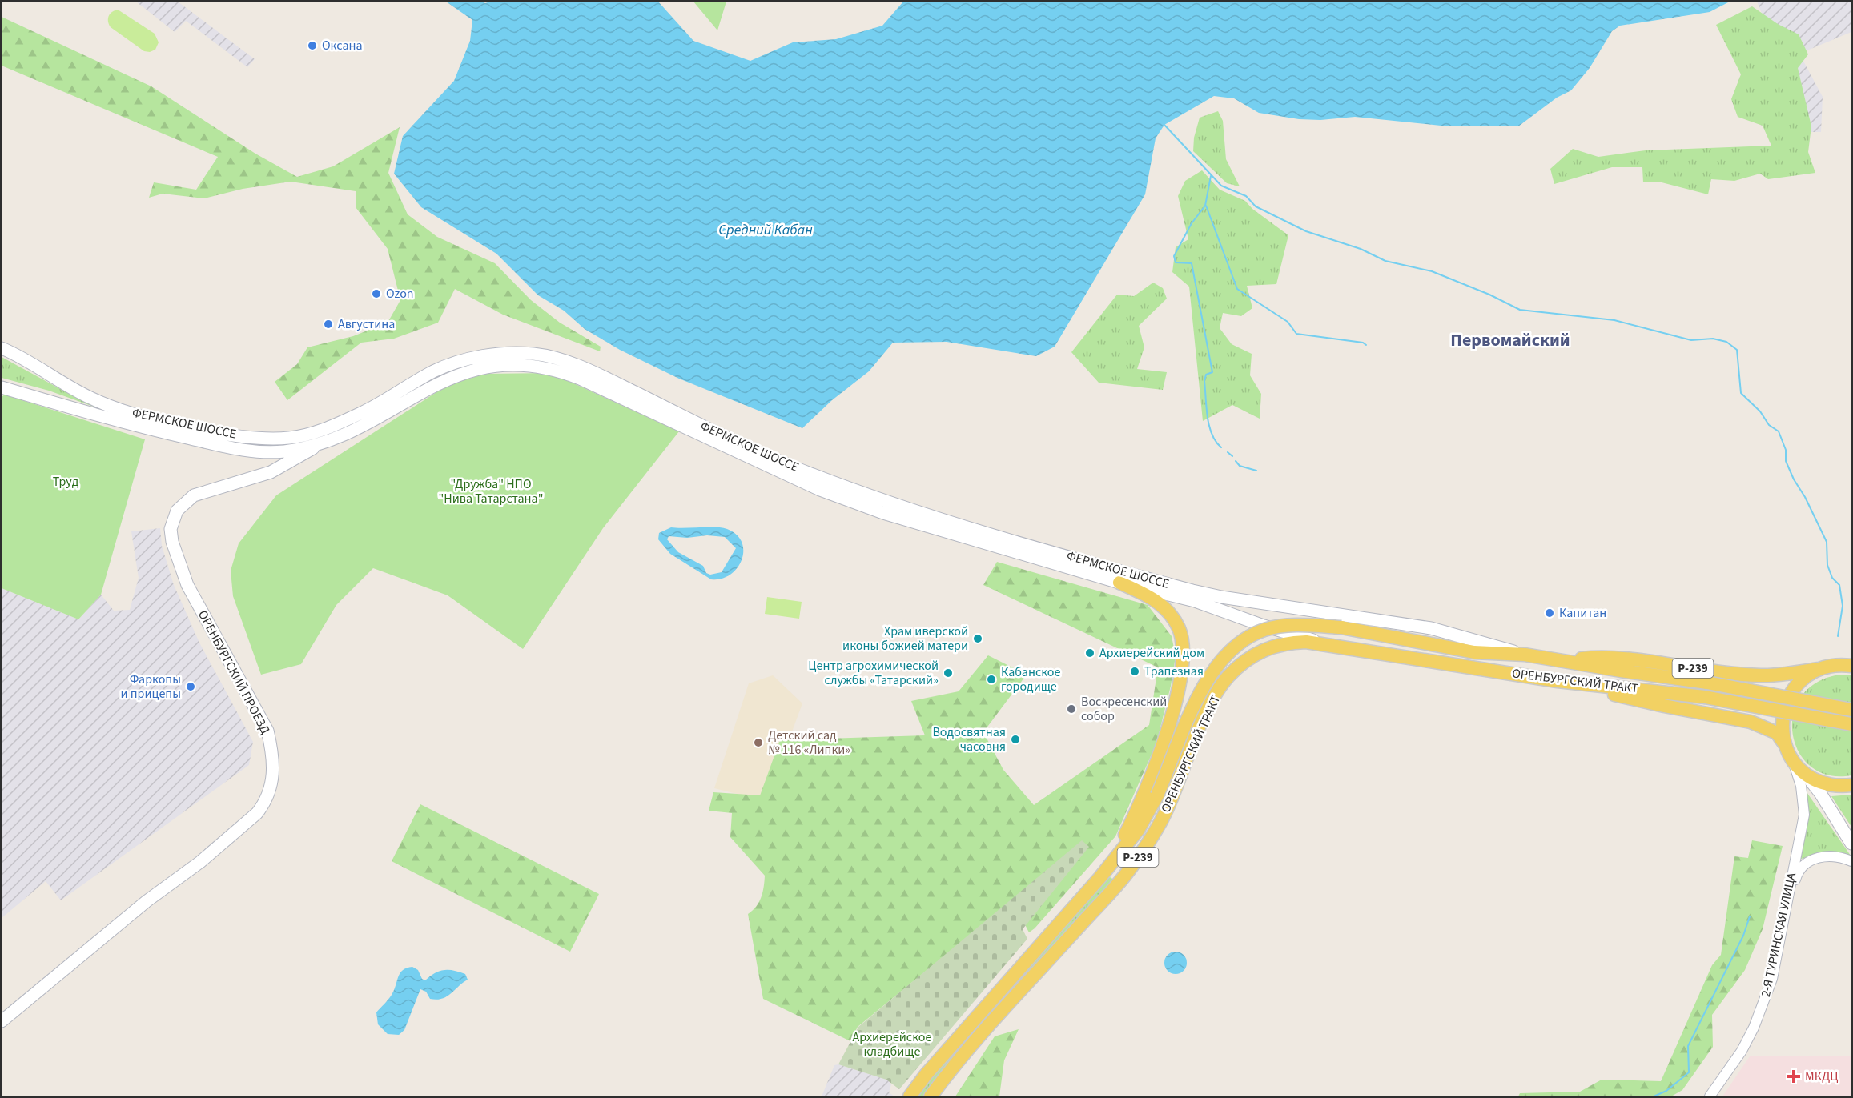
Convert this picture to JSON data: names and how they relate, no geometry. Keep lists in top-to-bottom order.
{
  "streets": {
    "main road": [
      "ФЕРМСКОЕ ШОССЕ",
      "Р-239",
      "ОРЕНБУРГСКИЙ ПРОЕЗД",
      "ОРЕНБУРГСКИЙ ТРАКТ"
    ],
    "street": ["2-Я ТУРИНСКАЯ УЛИЦА"]
  },
  "crossings": [
    ["ФЕРМСКОЕ ШОССЕ", "ОРЕНБУРГСКИЙ ПРОЕЗД"],
    ["ФЕРМСКОЕ ШОССЕ", "ОРЕНБУРГСКИЙ ТРАКТ"],
    ["Р-239", "ОРЕНБУРГСКИЙ ТРАКТ"],
    ["Р-239", "2-Я ТУРИНСКАЯ УЛИЦА"]
  ],
  "districts": ["Первомайский"],
  "water": ["Средний Кабан"],
  "parks": ["Труд", "\"Дружба\" НПО \"Нива Татарстана\"", "Архиерейское кладбище"],
  "places": {
    "other": [
      "Оксана",
      "Ozon",
      "Августина",
      "Капитан",
      "Храм иверской иконы божией матери",
      "Архиерейский дом",
      "Трапезная",
      "Центр агрохимической службы «Татарский»",
      "Кабанское городище",
      "Фаркопы и прицепы",
      "Воскресенский собор",
      "Водосвятная часовня",
      "Детский сад № 116 «Липки»"
    ],
    "health": ["МКДЦ"]
  }
}
